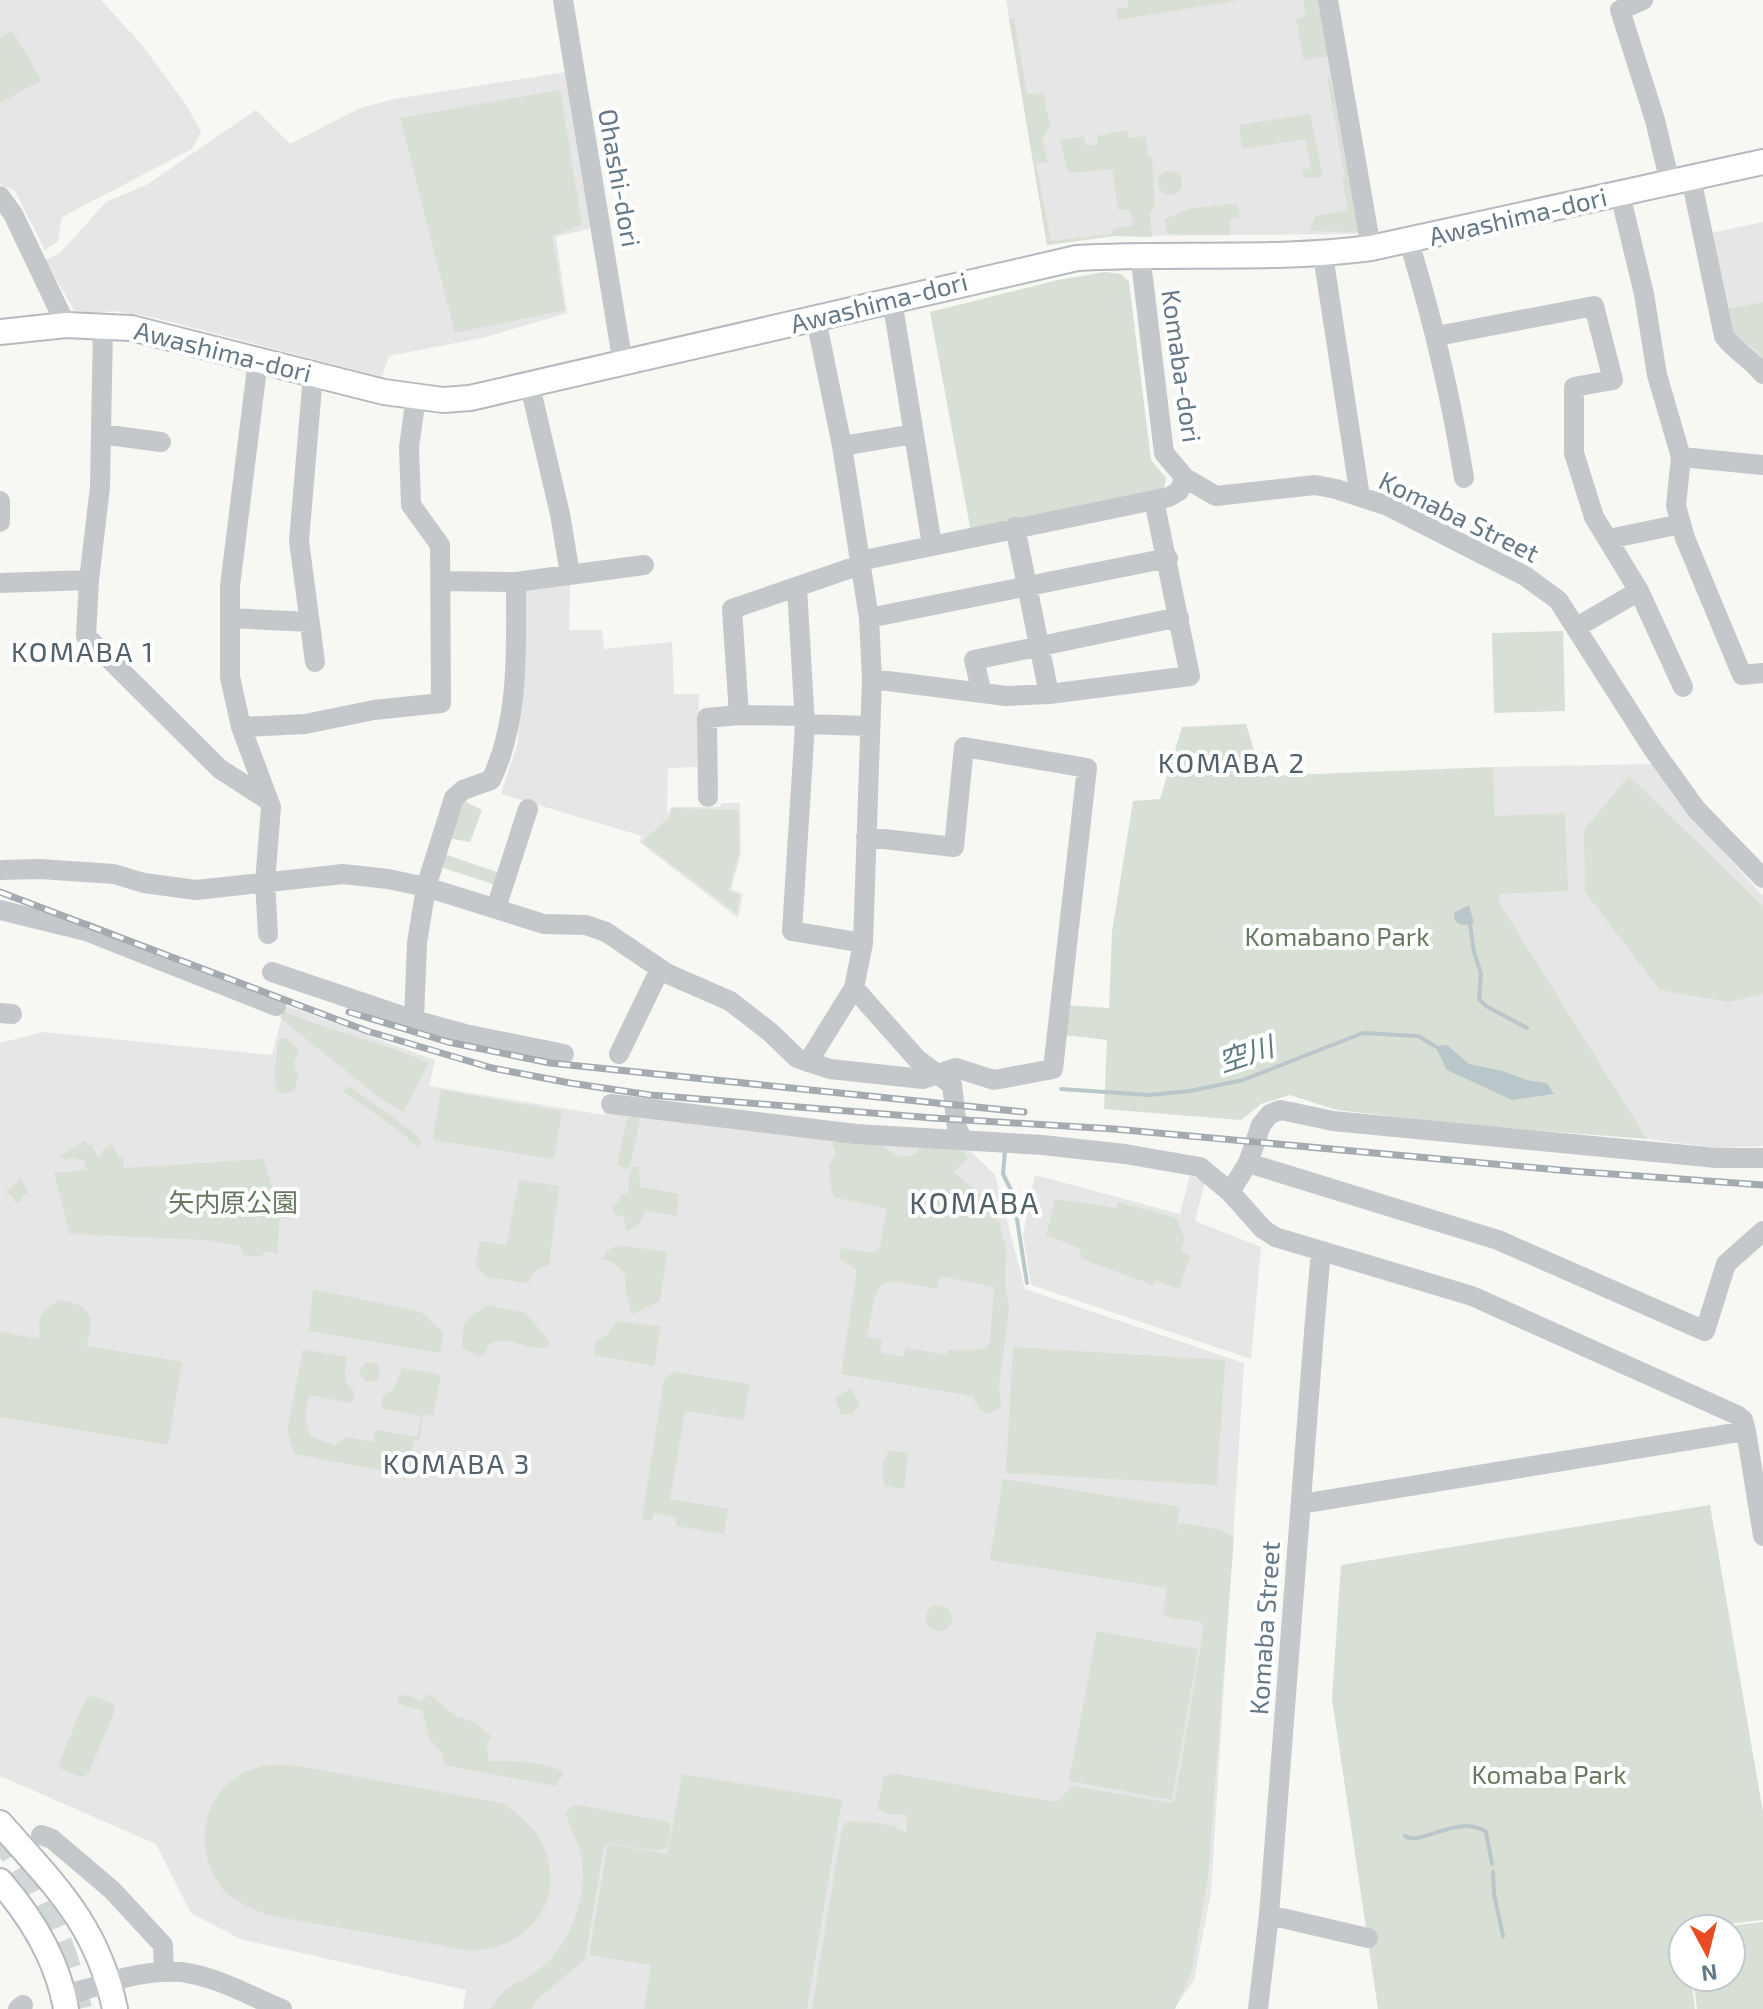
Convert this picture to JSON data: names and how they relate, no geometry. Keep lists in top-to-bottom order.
{
  "streets": {
    "main road": ["Awashima-dori"],
    "street": ["Ohashi-dori", "Komaba-dori", "Komaba Street"]
  },
  "crossings": [
    ["Ohashi-dori", "Awashima-dori"],
    ["Awashima-dori", "Komaba-dori"],
    ["Komaba-dori", "Komaba Street"]
  ],
  "districts": [
    "KOMABA 1",
    "KOMABA 2",
    "KOMABA",
    "KOMABA 3"
  ],
  "water": ["空川"],
  "parks": ["Komabano Park", "矢内原公園", "Komaba Park"],
  "north": "bottom"
}
